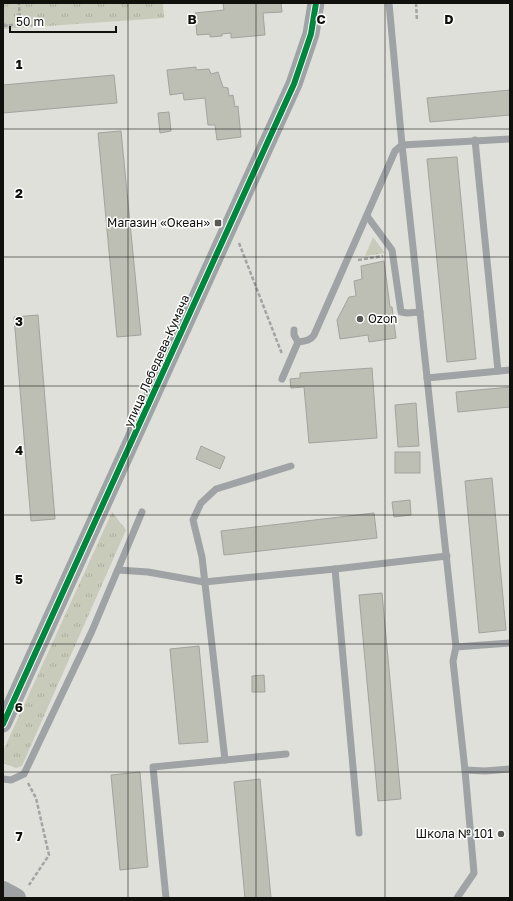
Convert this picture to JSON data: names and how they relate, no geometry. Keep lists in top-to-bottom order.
{
  "streets": {
    "street": ["улица Лебедева-Кумача"]
  },
  "places": {
    "transit": ["Магазин «Океан»"],
    "other": ["Ozon", "Школа № 101"]
  },
  "scale_bar": "50 m",
  "grid": {
    "columns": ["B", "C", "D"],
    "rows": [
      "1",
      "2",
      "3",
      "4",
      "5",
      "6",
      "7"
    ]
  }
}
